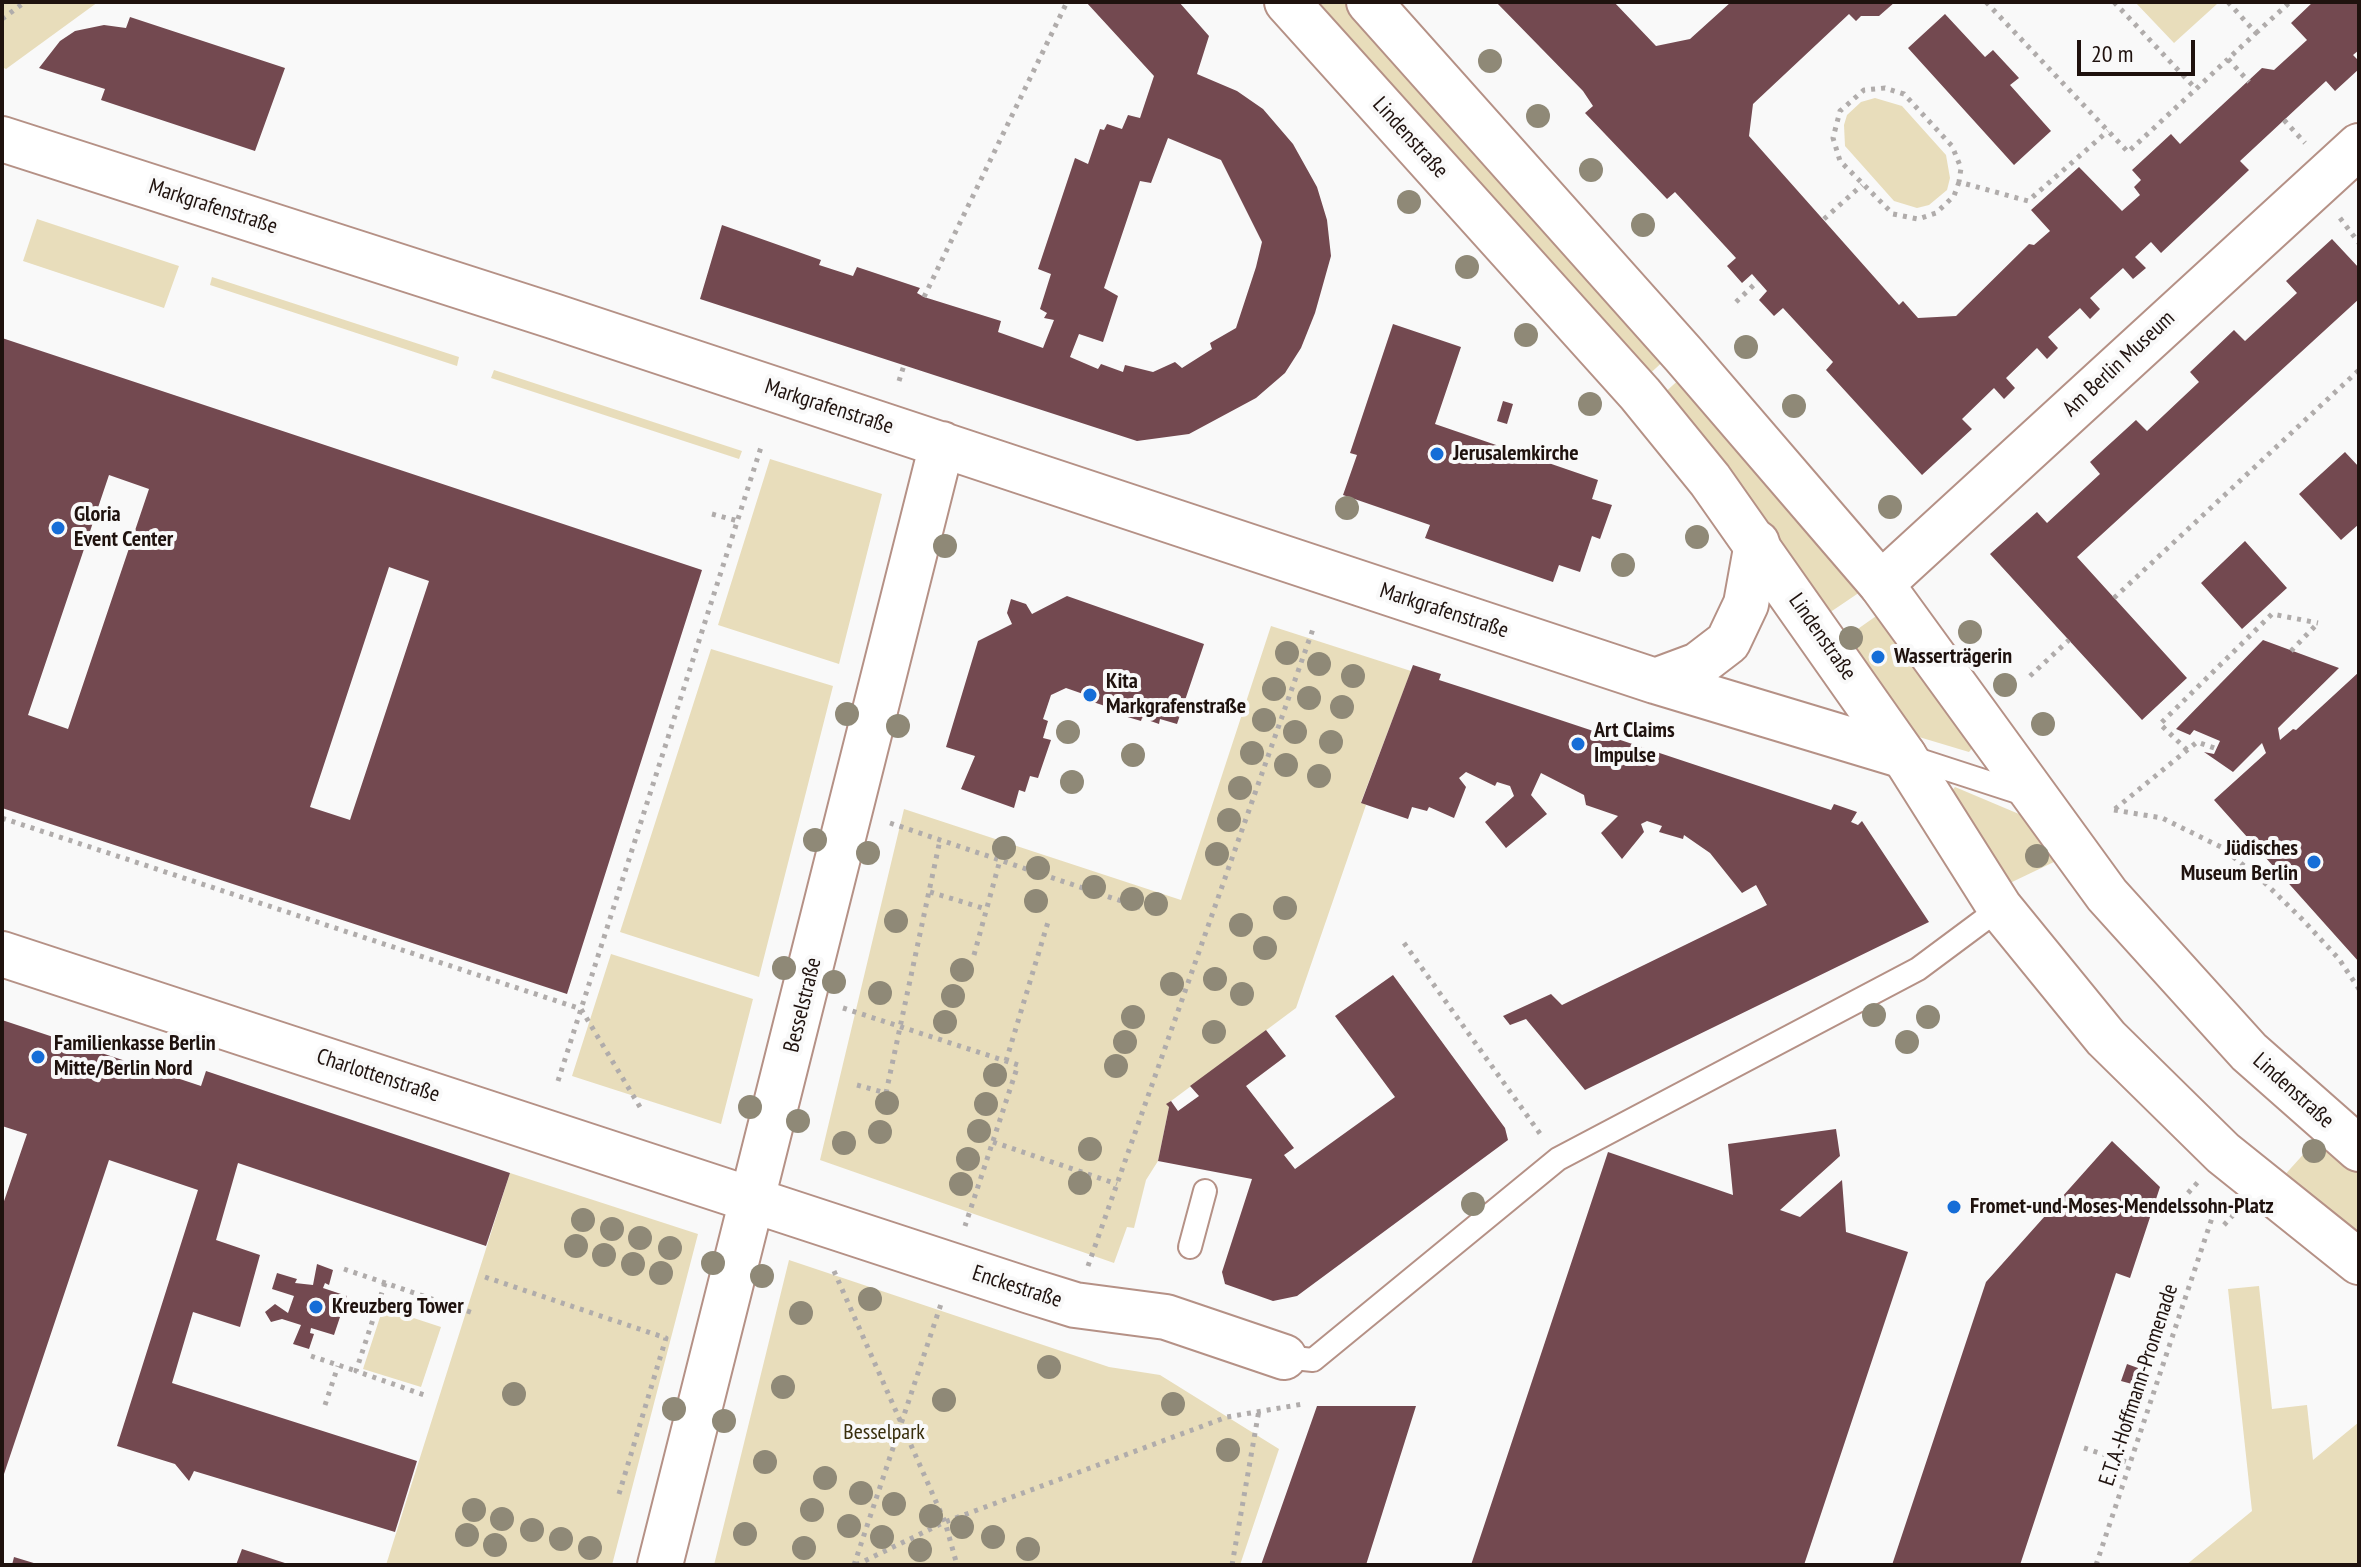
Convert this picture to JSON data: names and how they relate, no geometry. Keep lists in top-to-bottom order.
{
  "streets": {
    "street": [
      "Lindenstraße",
      "Markgrafenstraße",
      "Am Berlin Museum",
      "Besselstraße",
      "Charlottenstraße",
      "Enckestraße"
    ],
    "path": ["E.T.A.-Hoffmann-Promenade"]
  },
  "crossings": [
    ["Lindenstraße", "Markgrafenstraße"],
    ["Lindenstraße", "Am Berlin Museum"],
    ["Markgrafenstraße", "Besselstraße"],
    ["Besselstraße", "Charlottenstraße"],
    ["Besselstraße", "Enckestraße"],
    ["Charlottenstraße", "Enckestraße"]
  ],
  "parks": ["Besselpark"],
  "places": [
    "Jerusalemkirche",
    "Gloria Event Center",
    "Wasserträgerin",
    "Kita Markgrafenstraße",
    "Art Claims Impulse",
    "Jüdisches Museum Berlin",
    "Familienkasse Berlin Mitte/Berlin Nord",
    "Fromet-und-Moses-Mendelssohn-Platz",
    "Kreuzberg Tower"
  ],
  "scale_bar": "20 m"
}
